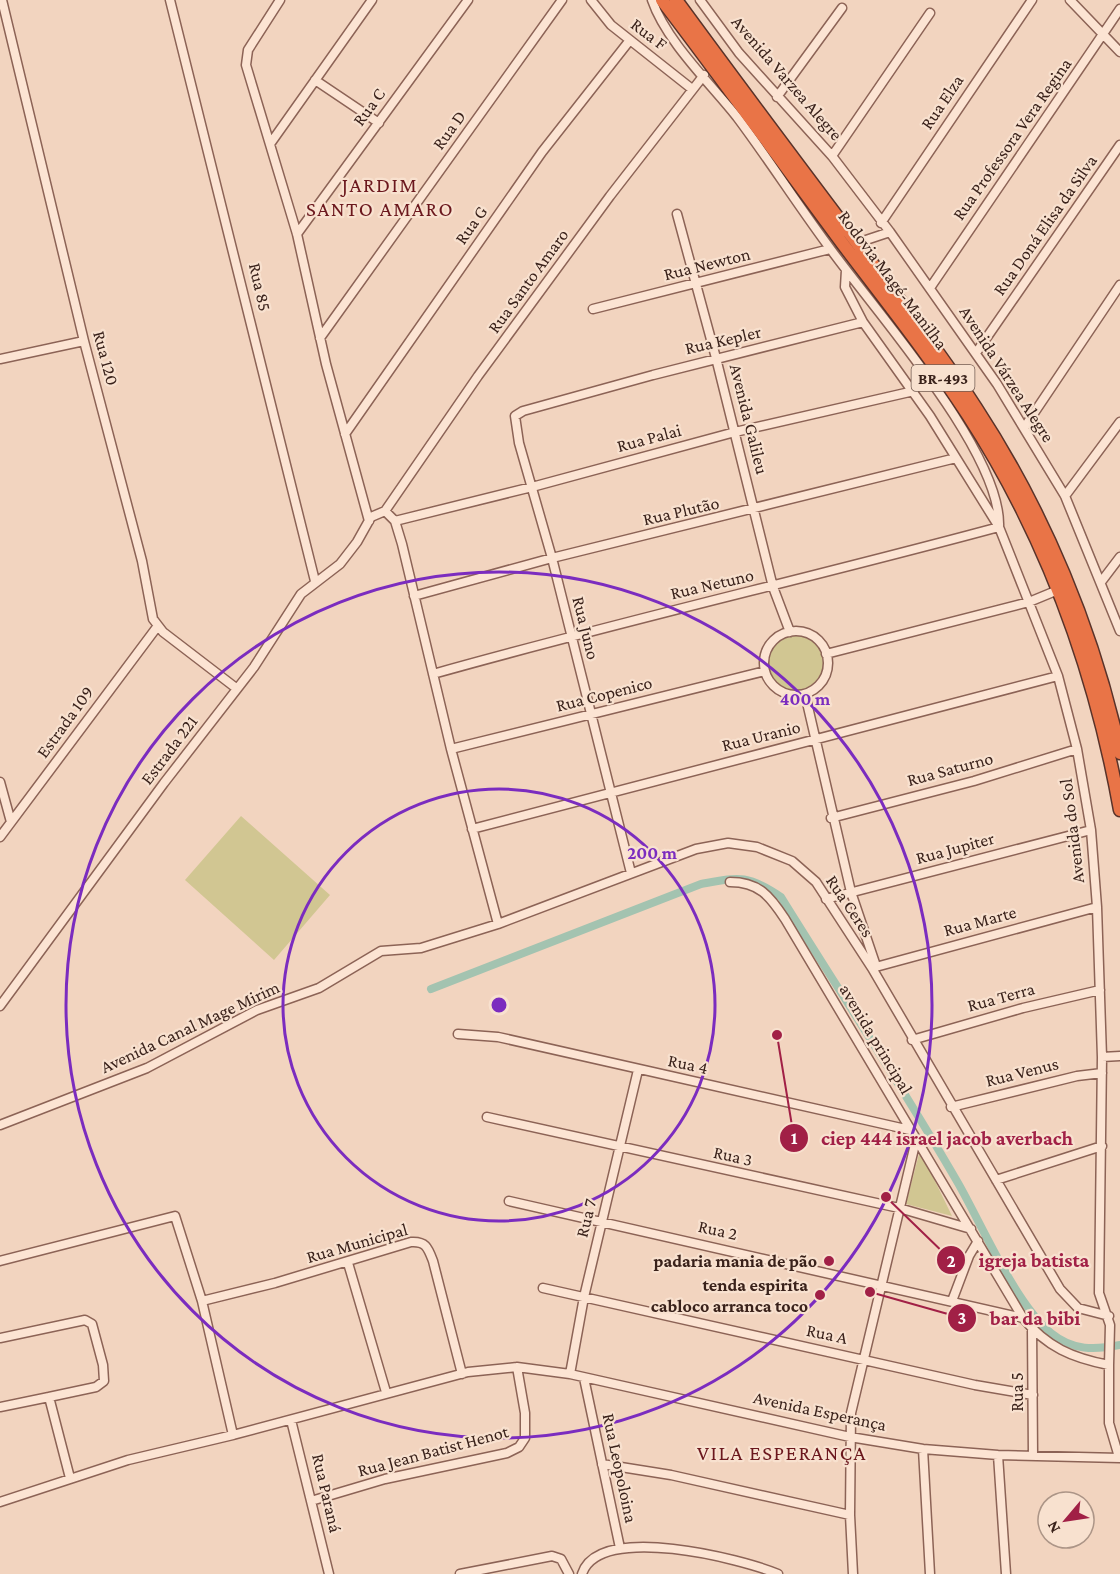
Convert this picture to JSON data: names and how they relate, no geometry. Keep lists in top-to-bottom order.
{
  "streets": {
    "highway": ["Rodovia Magé-Manilha", "BR-493"],
    "street": [
      "Rua F",
      "Avenida Varzea Alegre",
      "Rua Elza",
      "Rua C",
      "Rua D",
      "Rua Professora Vera Regina",
      "Rua G",
      "Rua Doná Elisa da Silva",
      "Rua Newton",
      "Rua Santo Amaro",
      "Rua 85",
      "Rua Kepler",
      "Rua 120",
      "Avenida Várzea Alegre",
      "Avenida Galileu",
      "Rua Palai",
      "Rua Plutão",
      "Rua Netuno",
      "Rua Juno",
      "Rua Copenico",
      "Estrada 109",
      "Rua Uranio",
      "Estrada 221",
      "Rua Saturno",
      "Avenida do Sol",
      "Rua Jupiter",
      "Rua Ceres",
      "Rua Marte",
      "Rua Terra",
      "Avenida Canal Mage Mirim",
      "avenida principal",
      "Rua 4",
      "Rua Venus",
      "Rua 3",
      "Rua 7",
      "Rua 2",
      "Rua Municipal",
      "Rua A",
      "Rua 5",
      "Avenida Esperança",
      "Rua Jean Batist Henot",
      "Rua Leopoloina",
      "Rua Paraná"
    ]
  },
  "crossings": [
    ["Rua F", "Rua G"],
    ["Rua F", "Rua Santo Amaro"],
    ["Avenida Varzea Alegre", "Avenida Várzea Alegre"],
    ["Rua Elza", "Avenida Várzea Alegre"],
    ["Rua Professora Vera Regina", "Avenida Várzea Alegre"],
    ["Rua Doná Elisa da Silva", "Avenida Várzea Alegre"],
    ["Rua Newton", "Avenida Galileu"],
    ["Rua 85", "Estrada 221"],
    ["Rua Kepler", "Avenida Galileu"],
    ["Rua Kepler", "Rua Juno"],
    ["Rua Kepler", "Avenida do Sol"],
    ["Rua 120", "Estrada 109"],
    ["Avenida Galileu", "Rua Palai"],
    ["Avenida Galileu", "Rua Plutão"],
    ["Avenida Galileu", "Rua Netuno"],
    ["Avenida Galileu", "Rua Copenico"],
    ["Rua Palai", "Rua Juno"],
    ["Rua Palai", "Avenida do Sol"],
    ["Rua Plutão", "Rua Juno"],
    ["Rua Plutão", "Avenida do Sol"],
    ["Rua Netuno", "Rua Juno"],
    ["Rua Netuno", "Avenida do Sol"],
    ["Rua Juno", "Rua Copenico"],
    ["Rua Juno", "Rua Uranio"],
    ["Rua Juno", "Rua Ceres"],
    ["Rua Uranio", "Avenida do Sol"],
    ["Rua Saturno", "Avenida do Sol"],
    ["Avenida do Sol", "Rua Jupiter"],
    ["Avenida do Sol", "Rua Ceres"],
    ["Avenida do Sol", "Rua Marte"],
    ["Avenida do Sol", "Rua Terra"],
    ["Avenida do Sol", "Rua Venus"],
    ["Rua Jupiter", "Rua Ceres"],
    ["Rua Ceres", "Rua Marte"],
    ["Rua Ceres", "Rua Terra"],
    ["Rua Ceres", "Avenida Canal Mage Mirim"],
    ["Rua Ceres", "Rua Venus"],
    ["avenida principal", "Rua 4"],
    ["avenida principal", "Rua 3"],
    ["avenida principal", "Rua 2"],
    ["avenida principal", "Rua 5"],
    ["Rua 4", "Rua 7"],
    ["Rua 3", "Rua 7"],
    ["Rua 7", "Rua 2"],
    ["Rua 7", "Rua A"],
    ["Rua 7", "Avenida Esperança"],
    ["Rua A", "Rua 5"],
    ["Rua 5", "Avenida Esperança"],
    ["Avenida Esperança", "Rua Jean Batist Henot"],
    ["Avenida Esperança", "Rua Leopoloina"],
    ["Rua Jean Batist Henot", "Rua Paraná"]
  ],
  "districts": ["JARDIM SANTO AMARO", "VILA ESPERANÇA"],
  "places": [
    "ciep 444 israel jacob averbach",
    "igreja batista",
    "padaria mania de pão",
    "bar da bibi",
    "tenda espirita cabloco arranca toco"
  ],
  "north": "bottom left",
  "rings": ["400 m", "200 m"]
}
